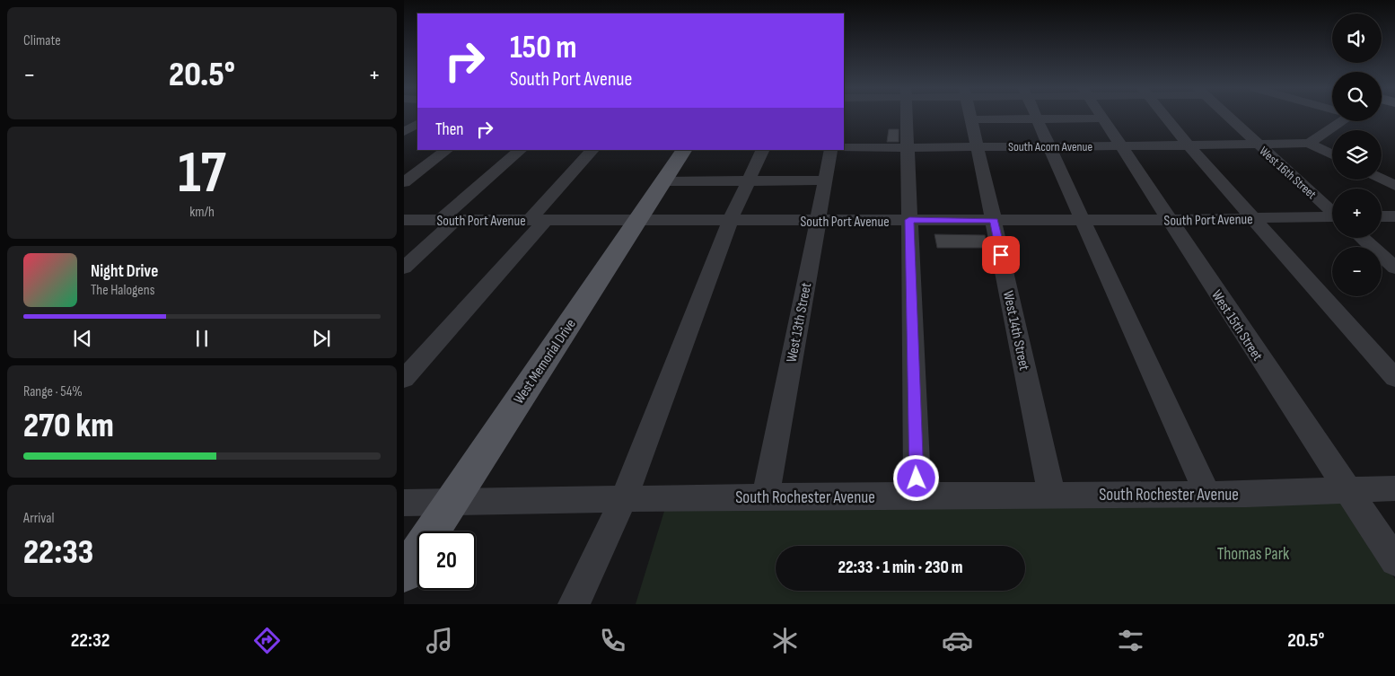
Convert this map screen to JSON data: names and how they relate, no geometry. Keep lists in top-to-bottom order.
{
  "streets": {
    "main road": ["West Memorial Drive"],
    "street": [
      "South Acorn Avenue",
      "West 16th Street",
      "South Port Avenue",
      "West 13th Street",
      "West 15th Street",
      "West 14th Street",
      "South Rochester Avenue"
    ]
  },
  "crossings": [
    ["South Acorn Avenue", "West 16th Street"],
    ["South Acorn Avenue", "West 15th Street"],
    ["South Acorn Avenue", "West 14th Street"],
    ["South Port Avenue", "West 13th Street"],
    ["South Port Avenue", "West 15th Street"],
    ["South Port Avenue", "West 14th Street"],
    ["South Port Avenue", "West Memorial Drive"],
    ["West 13th Street", "South Rochester Avenue"],
    ["West 15th Street", "South Rochester Avenue"],
    ["West 14th Street", "South Rochester Avenue"],
    ["West Memorial Drive", "South Rochester Avenue"]
  ],
  "parks": ["Thomas Park"],
  "page": {
    "tile": [
      "Climate",
      ["17", "km/h"],
      ["Range · 54%", "270 km"],
      ["Arrival", "22:33"]
    ],
    "map_buttons": ["+", "−"],
    "turn": ["150 m", "South Port Avenue"],
    "heat": ["−", "20.5°", "+"],
    "then": "Then",
    "song": ["Night Drive", "The Halogens"],
    "limit": "20",
    "trip": "22:33 · 1 min · 230 m",
    "tabs": ["22:32", "20.5°"]
  }
}
